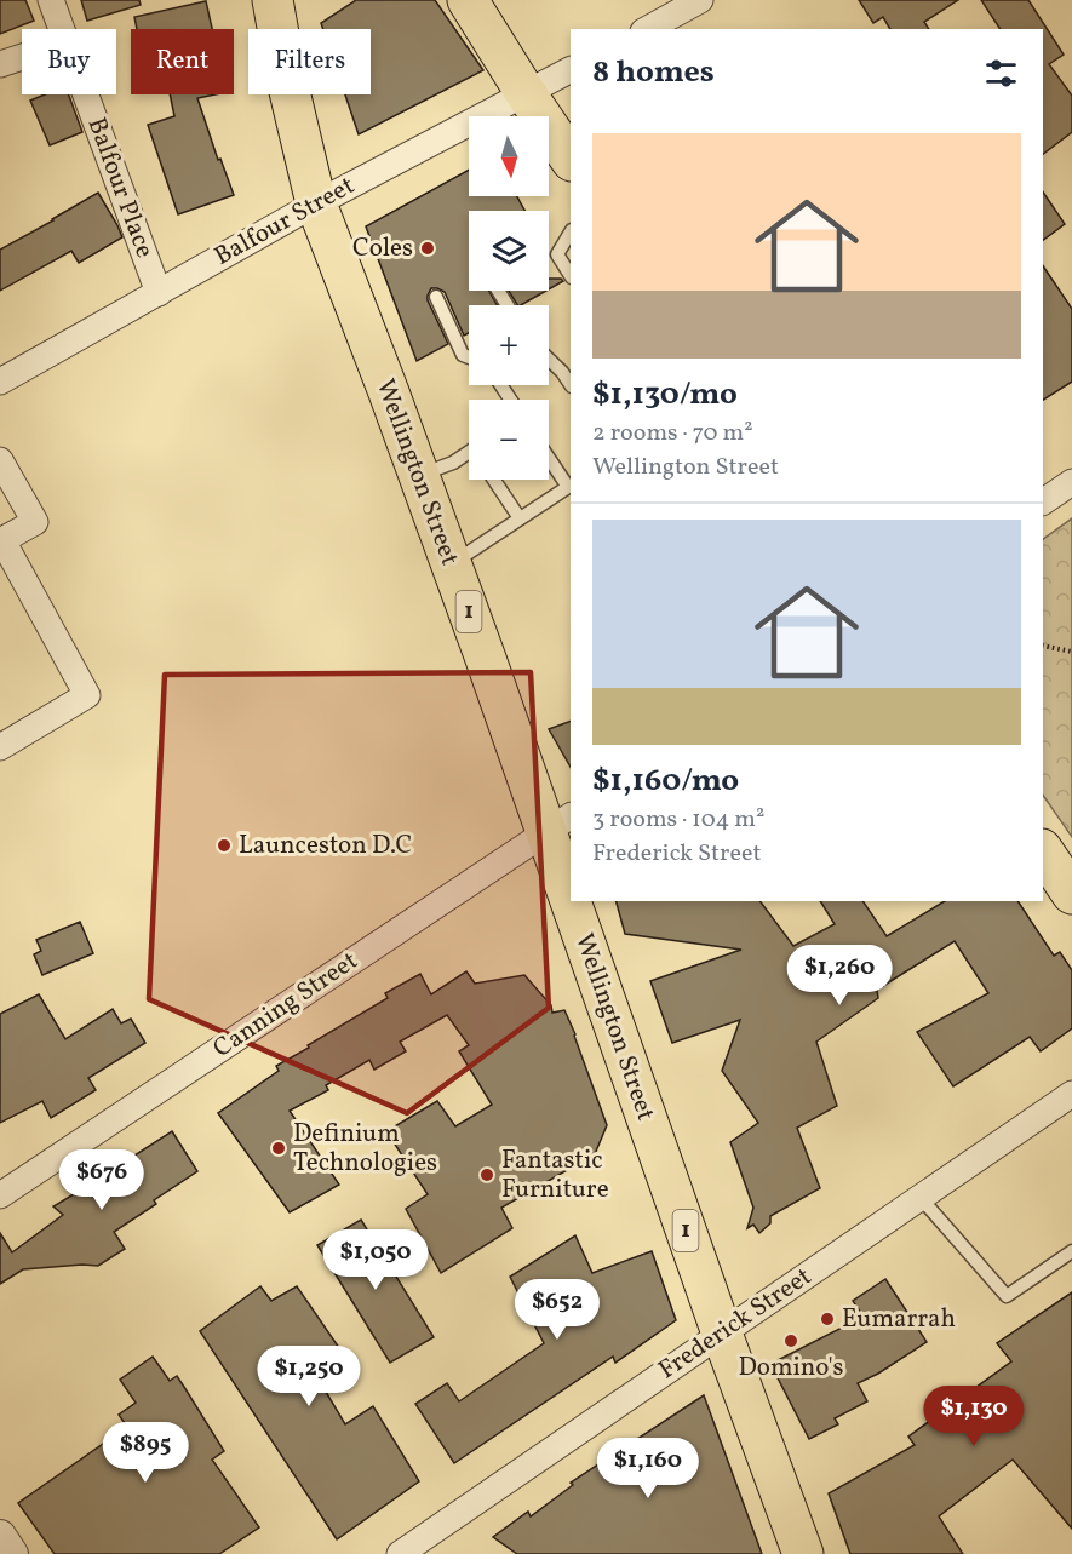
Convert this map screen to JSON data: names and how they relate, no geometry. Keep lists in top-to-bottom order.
{
  "streets": {
    "highway": ["Wellington Street", "1"],
    "street": [
      "Balfour Place",
      "Balfour Street",
      "Canning Street",
      "Frederick Street"
    ]
  },
  "crossings": [
    ["Balfour Place", "Balfour Street"],
    ["Balfour Street", "Wellington Street"],
    ["Wellington Street", "Canning Street"],
    ["Wellington Street", "Frederick Street"]
  ],
  "places": [
    "Coles",
    "Launceston D.C",
    "Definium Technologies",
    "Fantastic Furniture",
    "Eumarrah",
    "Domino's"
  ],
  "north": "bottom",
  "page": {
    "chip": ["Buy", "Rent", "Filters"],
    "heading": "8 homes",
    "map_buttons": ["+", "−"],
    "list": [
      {
        "name": "$1,130/mo",
        "note": "2 rooms · 70 m² · Wellington Street"
      },
      {
        "name": "$1,160/mo",
        "note": "3 rooms · 104 m² · Frederick Street"
      }
    ],
    "price": [
      "$1,260",
      "$676",
      "$1,050",
      "$652",
      "$1,250",
      "$1,130",
      "$895",
      "$1,160"
    ]
  }
}
